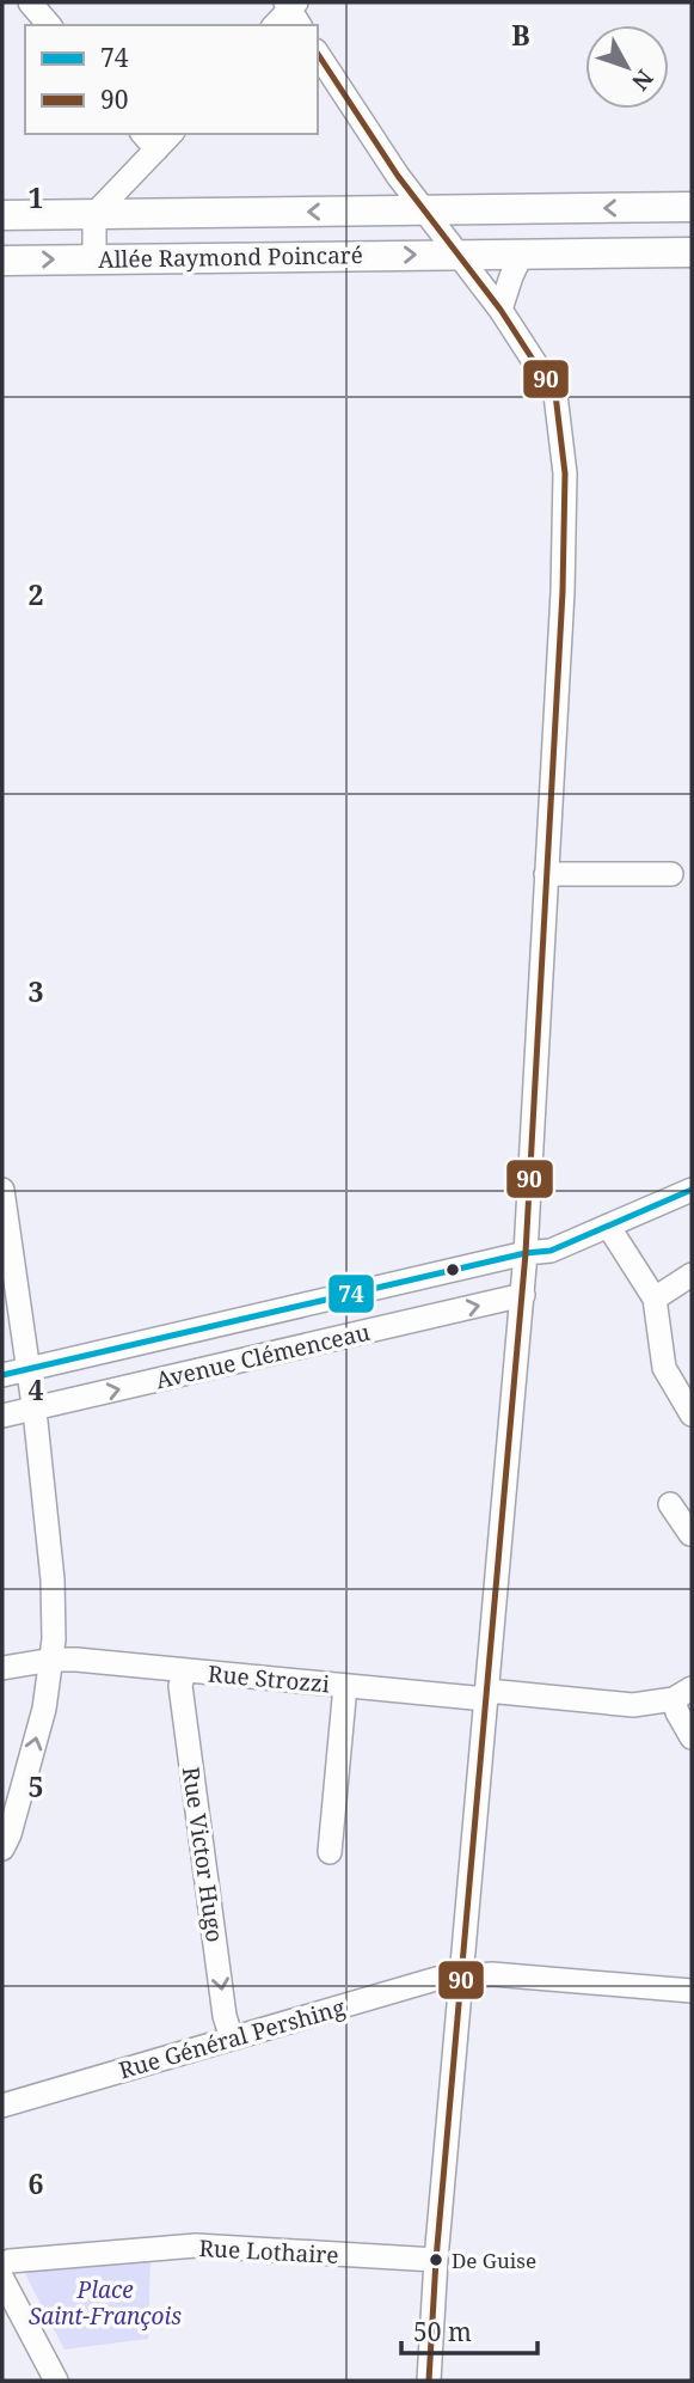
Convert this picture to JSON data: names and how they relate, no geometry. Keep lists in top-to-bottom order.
{
  "streets": {
    "main road": ["Allée Raymond Poincaré"],
    "street": [
      "Avenue Clémenceau",
      "Rue Strozzi",
      "Rue Victor Hugo",
      "Rue Général Pershing",
      "Rue Lothaire"
    ]
  },
  "crossings": [
    ["Rue Strozzi", "Rue Victor Hugo"],
    ["Rue Victor Hugo", "Rue Général Pershing"]
  ],
  "parks": ["Place Saint-François"],
  "places": ["De Guise"],
  "lines": ["transit line 90", "transit line 74"],
  "legend": ["74", "90"],
  "scale_bar": "50 m",
  "north": "bottom right",
  "grid": {
    "columns": ["B"],
    "rows": [
      "1",
      "2",
      "3",
      "4",
      "5",
      "6"
    ]
  }
}
